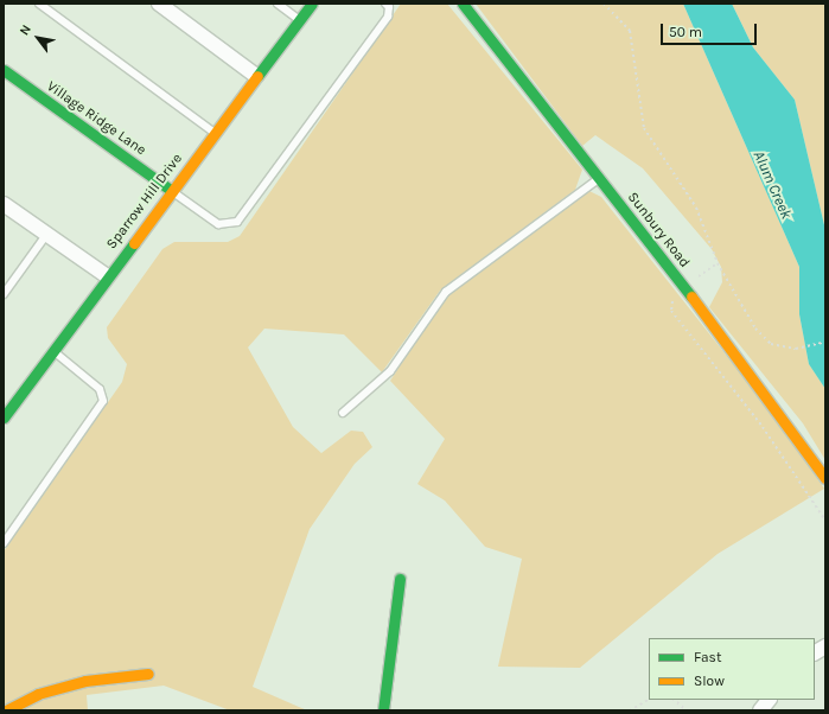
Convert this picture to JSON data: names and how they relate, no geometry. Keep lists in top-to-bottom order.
{
  "streets": {
    "street": ["Village Ridge Lane", "Sparrow Hill Drive", "Sunbury Road"]
  },
  "crossings": [
    ["Village Ridge Lane", "Sparrow Hill Drive"]
  ],
  "water": ["Alum Creek"],
  "legend": ["Fast", "Slow"],
  "scale_bar": "50 m",
  "north": "top left"
}
